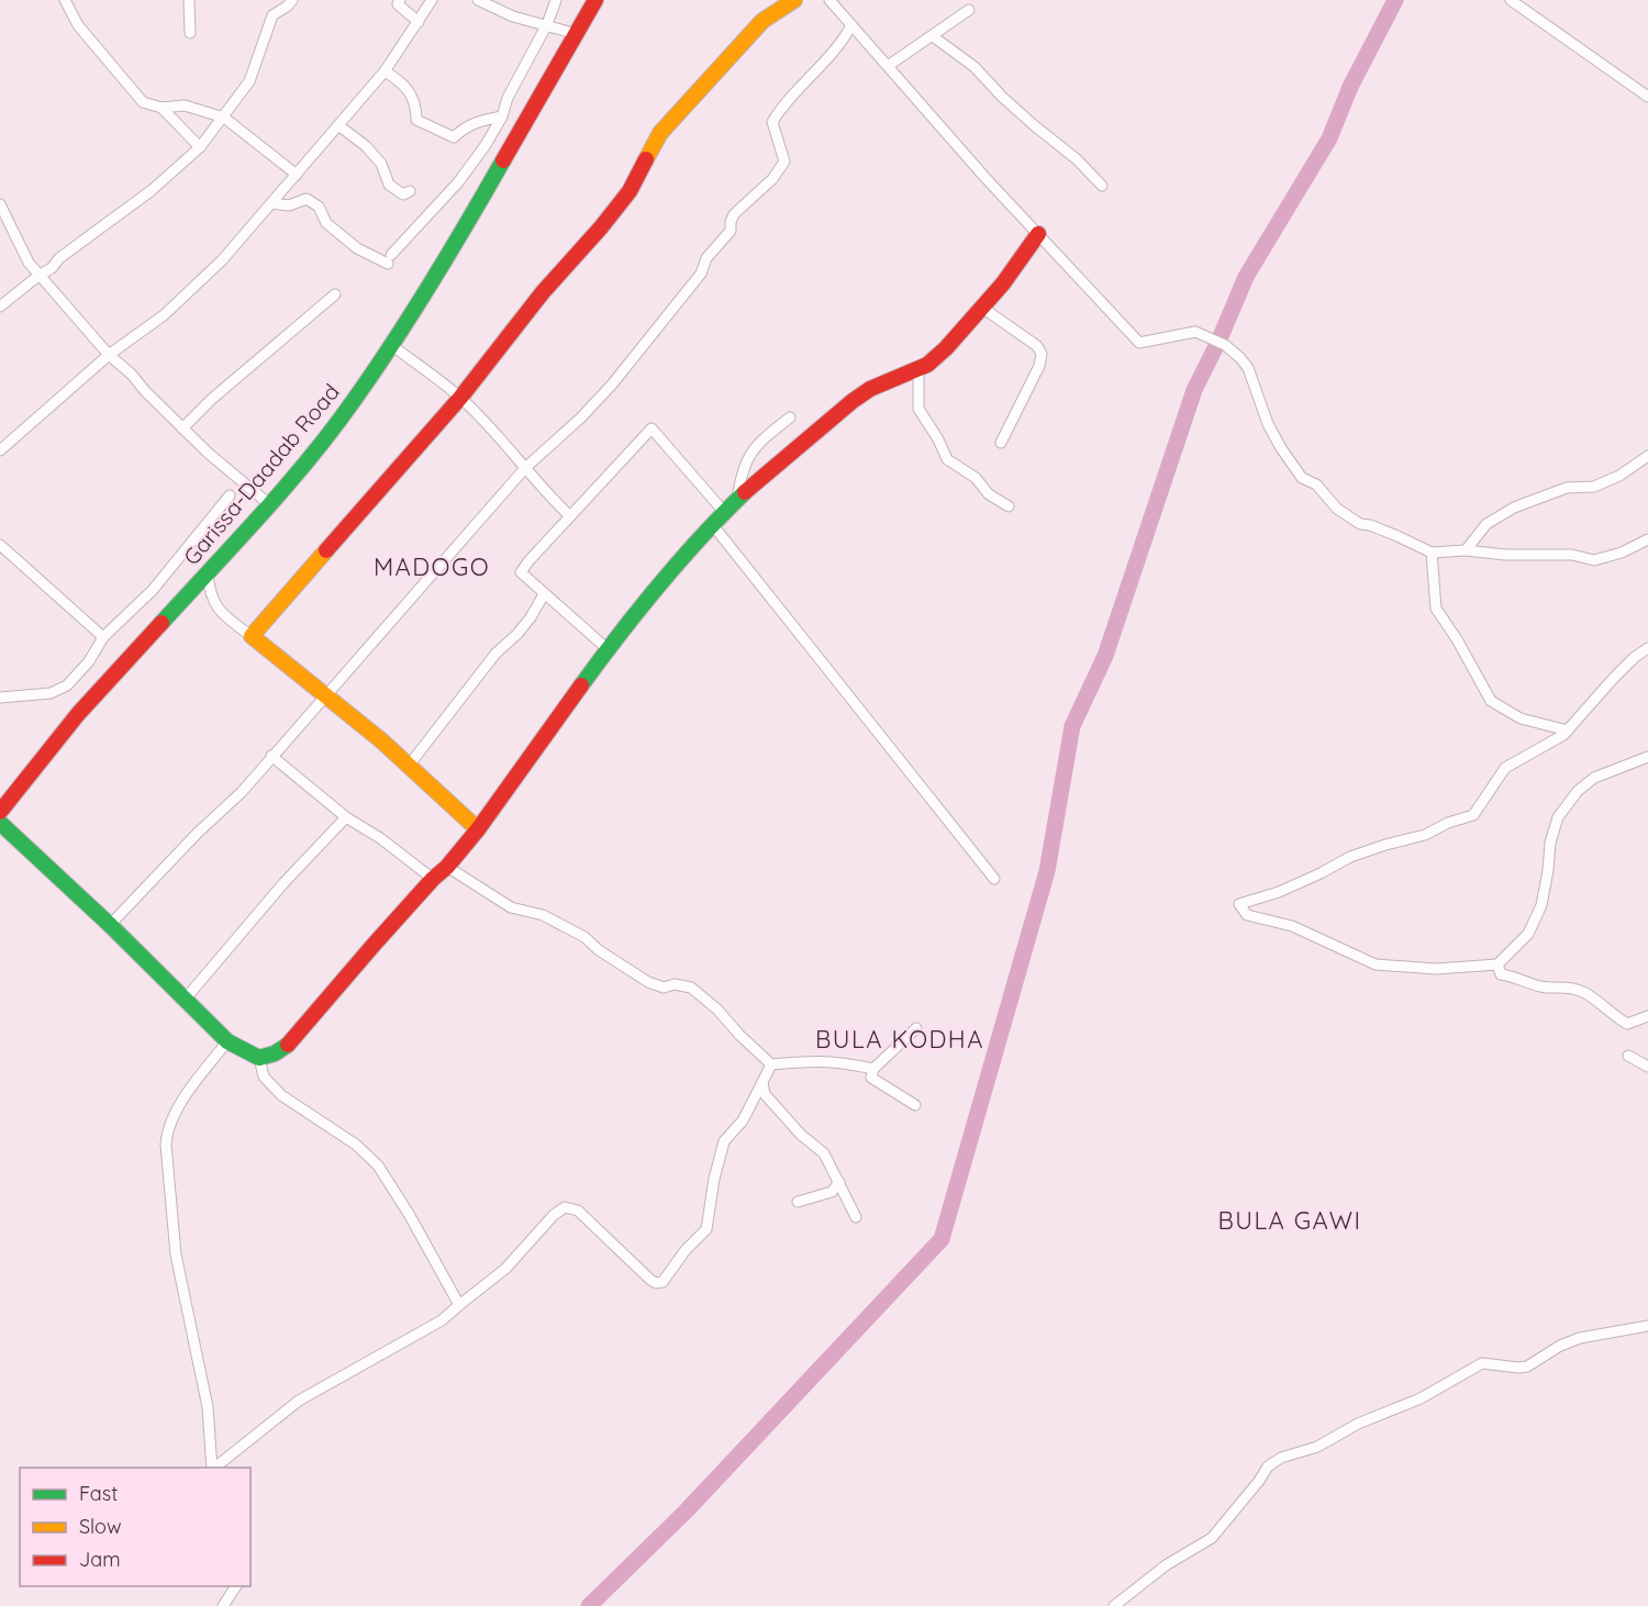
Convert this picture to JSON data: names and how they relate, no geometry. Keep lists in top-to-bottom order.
{
  "streets": {
    "main road": ["Garissa-Daadab Road"]
  },
  "districts": ["MADOGO", "BULA KODHA", "BULA GAWI"],
  "legend": ["Fast", "Slow", "Jam"]
}
